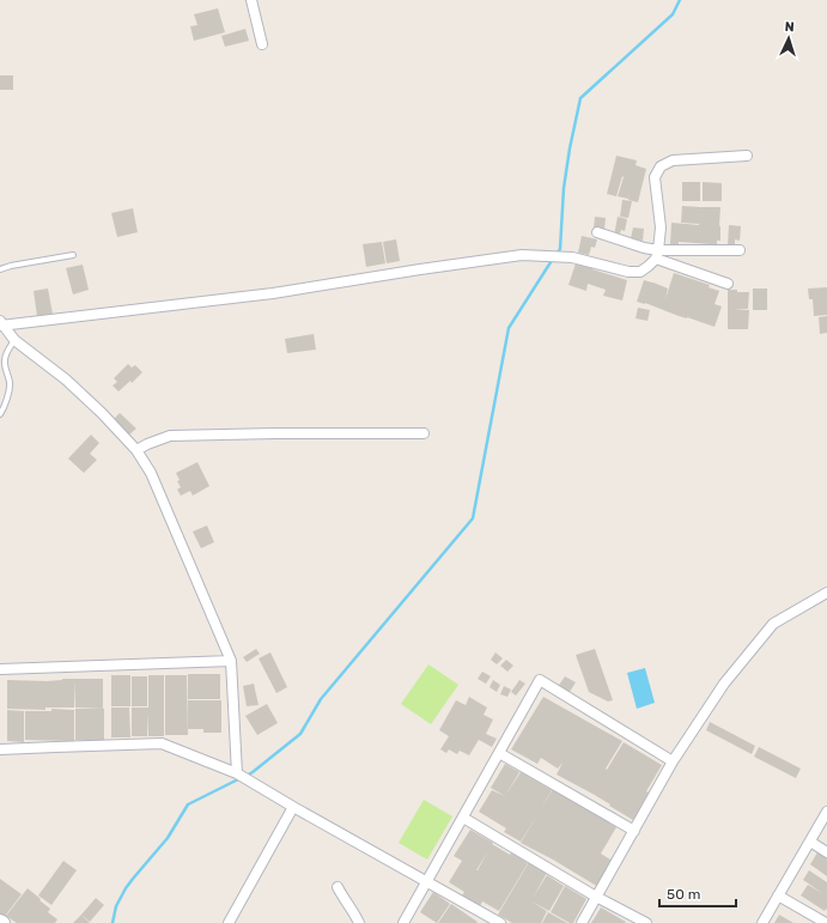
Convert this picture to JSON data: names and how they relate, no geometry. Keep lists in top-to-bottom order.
{
  "scale_bar": "50 m",
  "north": "top"
}
